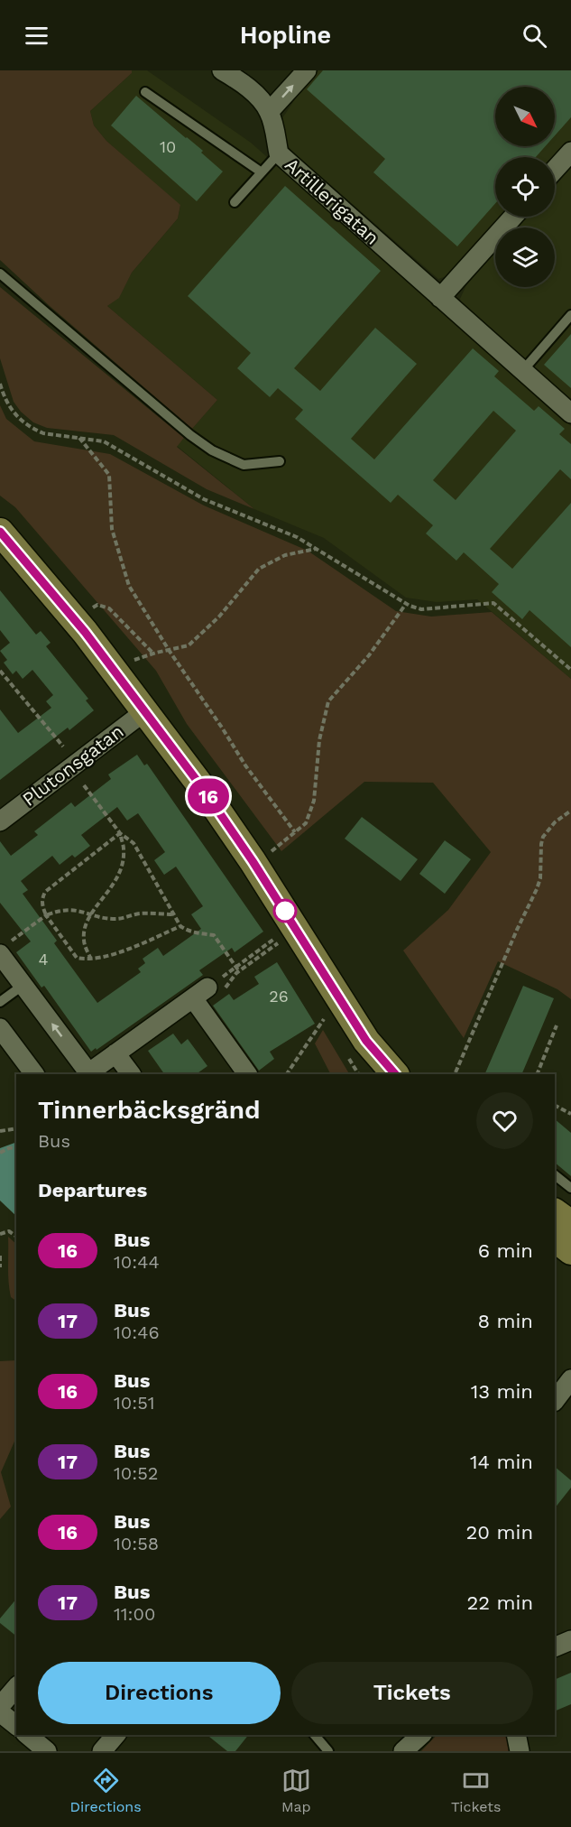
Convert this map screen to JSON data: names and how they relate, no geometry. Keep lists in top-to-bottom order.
{
  "streets": {
    "street": ["Artillerigatan", "Plutonsgatan"]
  },
  "lines": ["bus line 16"],
  "house_numbers": ["10", "4", "26"],
  "north": "bottom right",
  "page": {
    "header": "Hopline",
    "on_map": "16",
    "heading": [
      ["Tinnerbäcksgränd", "Bus"],
      "Departures"
    ],
    "list": [
      {
        "mark": "16",
        "name": "Bus",
        "note": "10:44",
        "value": "6 min"
      },
      {
        "mark": "17",
        "name": "Bus",
        "note": "10:46",
        "value": "8 min"
      },
      {
        "mark": "16",
        "name": "Bus",
        "note": "10:51",
        "value": "13 min"
      },
      {
        "mark": "17",
        "name": "Bus",
        "note": "10:52",
        "value": "14 min"
      },
      {
        "mark": "16",
        "name": "Bus",
        "note": "10:58",
        "value": "20 min"
      },
      {
        "mark": "17",
        "name": "Bus",
        "note": "11:00",
        "value": "22 min"
      }
    ],
    "buttons": ["Directions", "Tickets"],
    "tabs": ["Directions", "Map", "Tickets"]
  }
}
